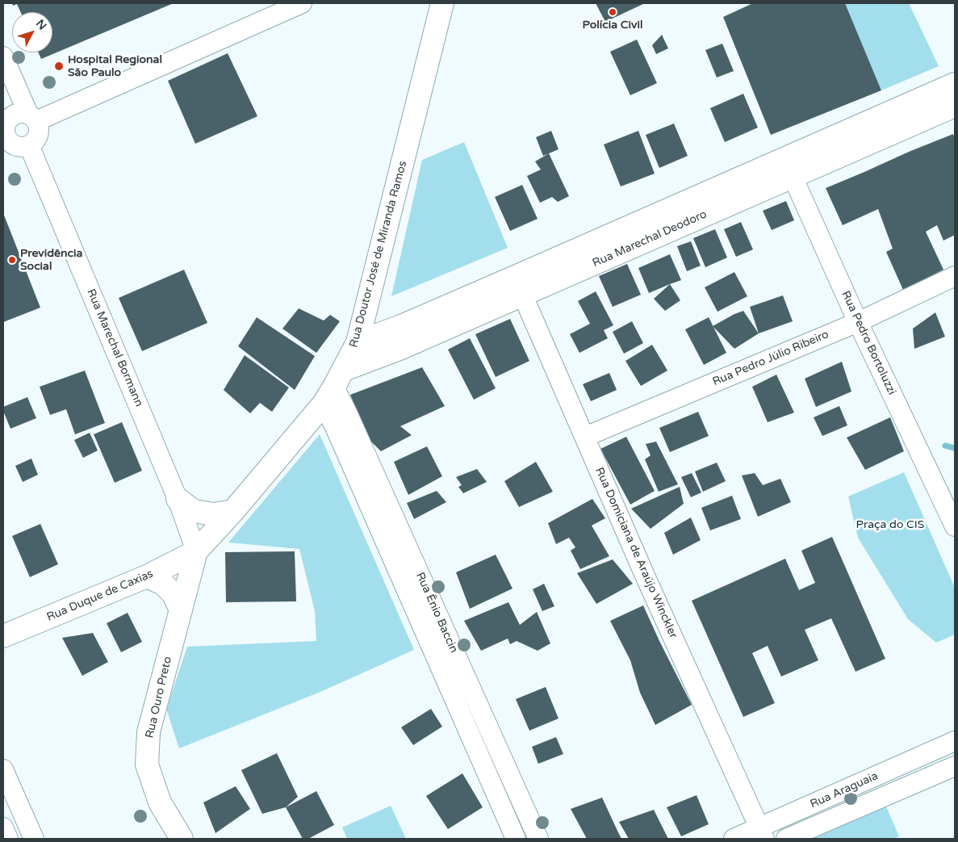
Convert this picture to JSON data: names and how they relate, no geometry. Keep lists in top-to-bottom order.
{
  "streets": {
    "street": [
      "Rua Marechal Deodoro",
      "Rua Doutor José de Miranda Ramos",
      "Rua Pedro Bortoluzzi",
      "Rua Marechal Bormann",
      "Rua Pedro Júlio Ribeiro",
      "Rua Domiciana de Araújo Winckler",
      "Rua Duque de Caxias",
      "Rua Ênio Baccin",
      "Rua Ouro Preto",
      "Rua Araguaia"
    ]
  },
  "crossings": [
    ["Rua Marechal Deodoro", "Rua Doutor José de Miranda Ramos"],
    ["Rua Marechal Deodoro", "Rua Pedro Bortoluzzi"],
    ["Rua Marechal Deodoro", "Rua Domiciana de Araújo Winckler"],
    ["Rua Marechal Deodoro", "Rua Ênio Baccin"],
    ["Rua Doutor José de Miranda Ramos", "Rua Marechal Bormann"],
    ["Rua Doutor José de Miranda Ramos", "Rua Duque de Caxias"],
    ["Rua Doutor José de Miranda Ramos", "Rua Ênio Baccin"],
    ["Rua Doutor José de Miranda Ramos", "Rua Ouro Preto"],
    ["Rua Pedro Bortoluzzi", "Rua Pedro Júlio Ribeiro"],
    ["Rua Marechal Bormann", "Rua Duque de Caxias"],
    ["Rua Marechal Bormann", "Rua Ouro Preto"],
    ["Rua Pedro Júlio Ribeiro", "Rua Domiciana de Araújo Winckler"],
    ["Rua Domiciana de Araújo Winckler", "Rua Araguaia"],
    ["Rua Duque de Caxias", "Rua Ouro Preto"]
  ],
  "parks": ["Praça do CIS"],
  "places": ["Polícia Civil", "Hospital Regional São Paulo", "Previdência Social"],
  "north": "top right"
}
